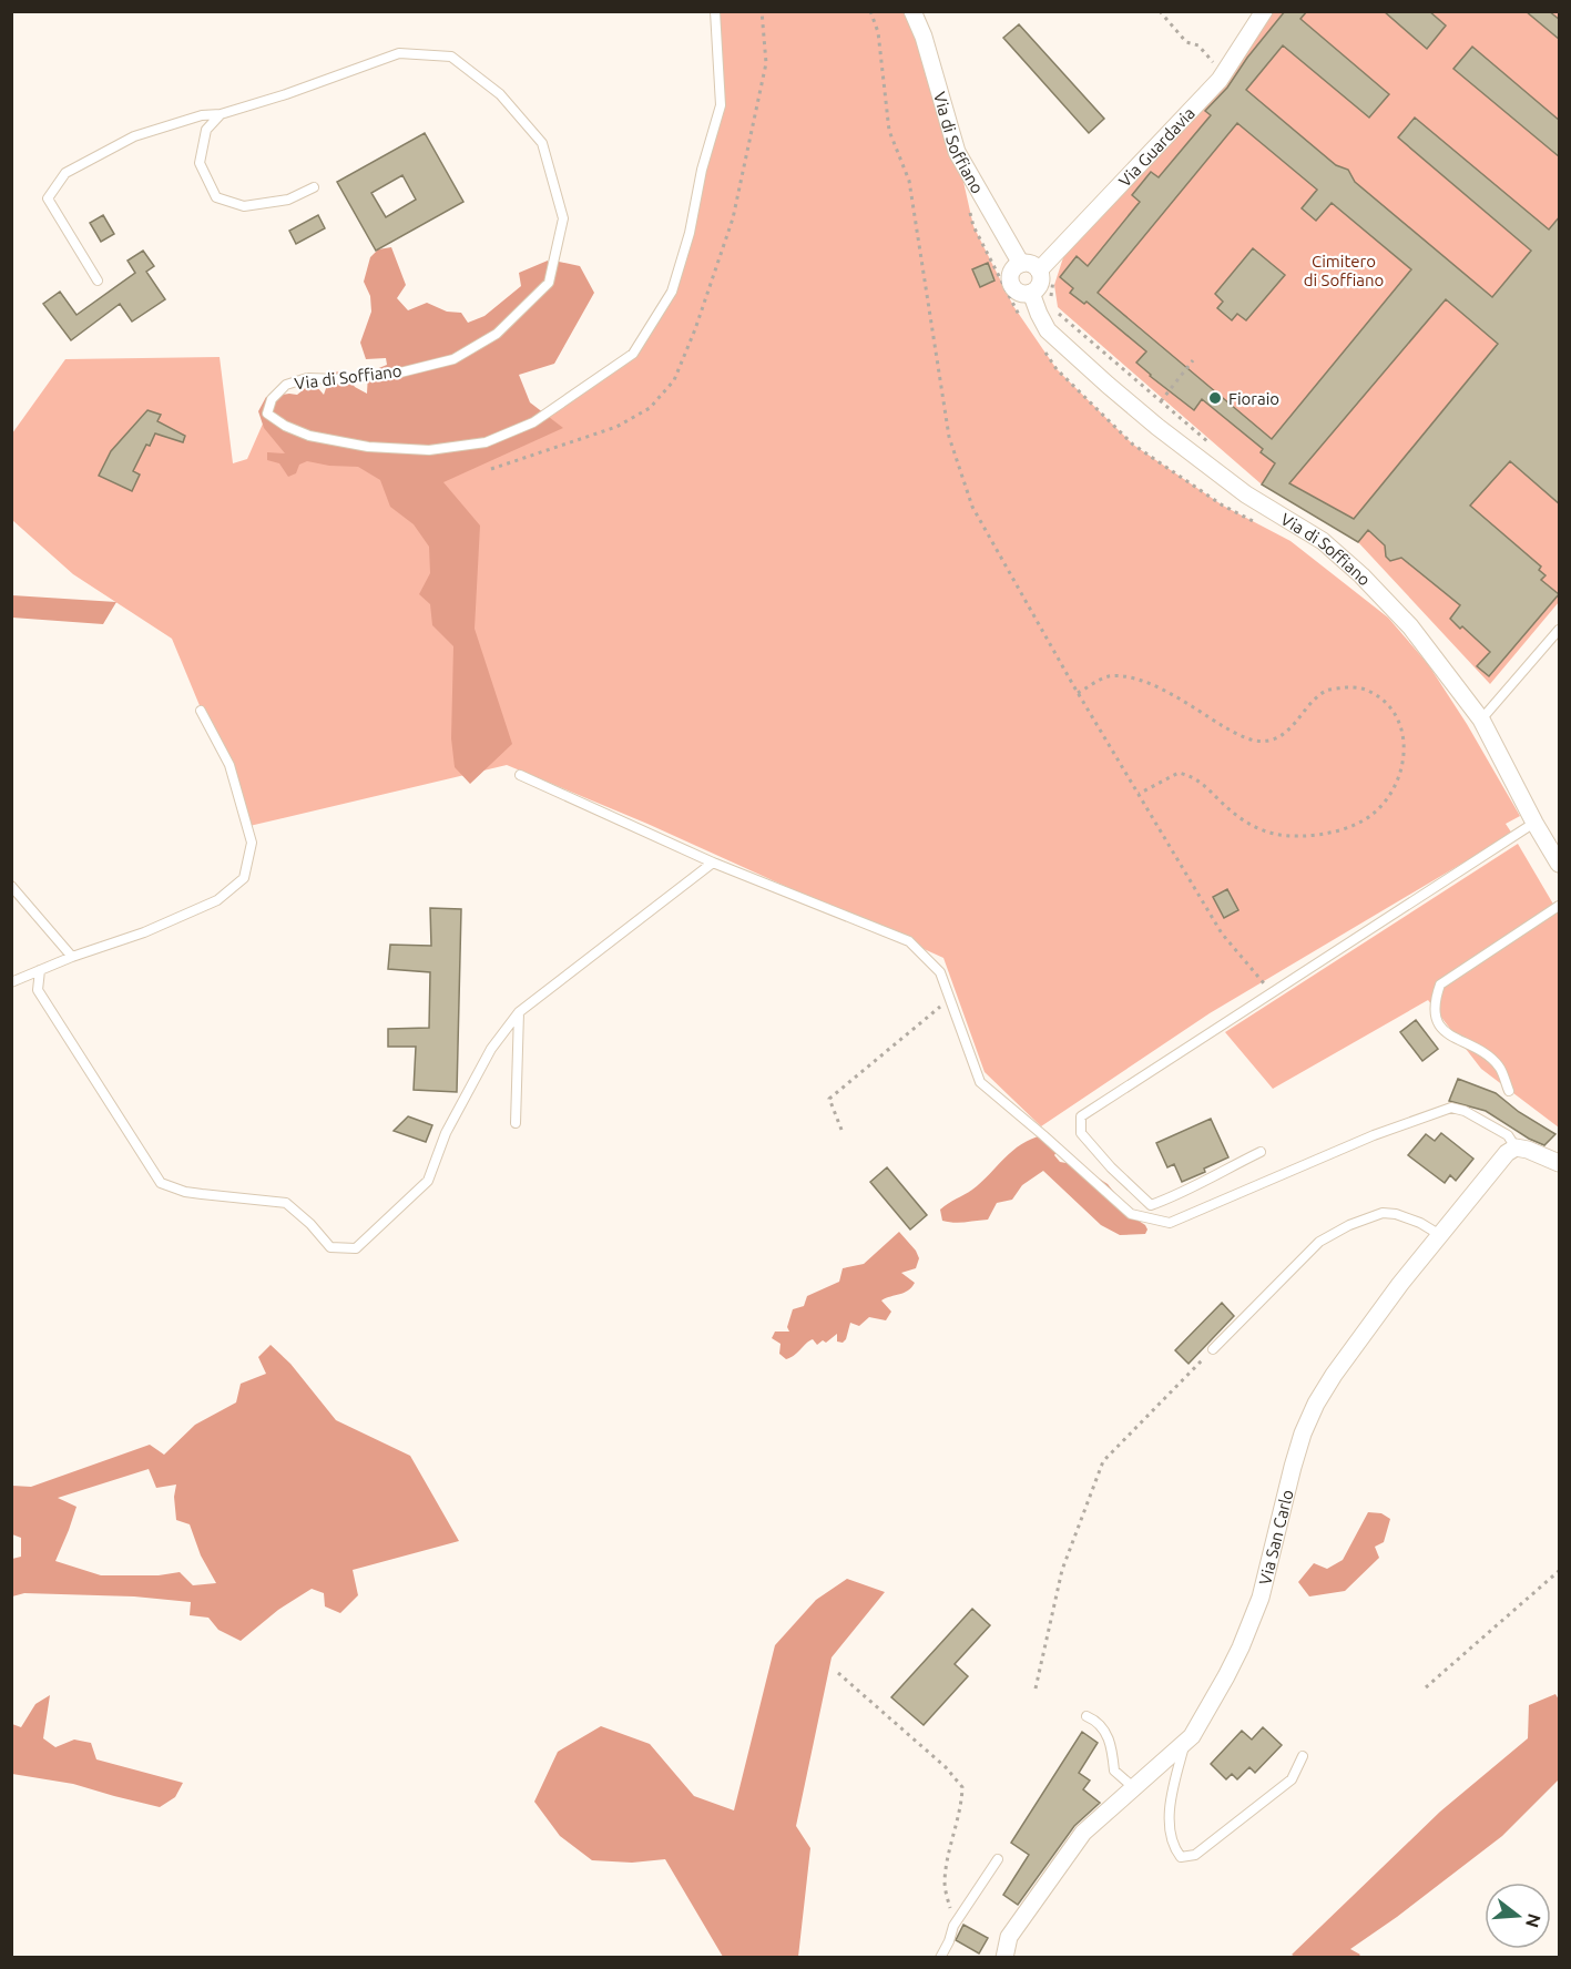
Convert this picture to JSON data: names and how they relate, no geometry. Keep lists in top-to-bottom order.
{
  "streets": {
    "street": ["Via di Soffiano", "Via Guardavia", "Via San Carlo"]
  },
  "crossings": [
    ["Via di Soffiano", "Via Guardavia"]
  ],
  "parks": ["Cimitero di Soffiano"],
  "places": ["Fioraio"],
  "north": "right"
}
